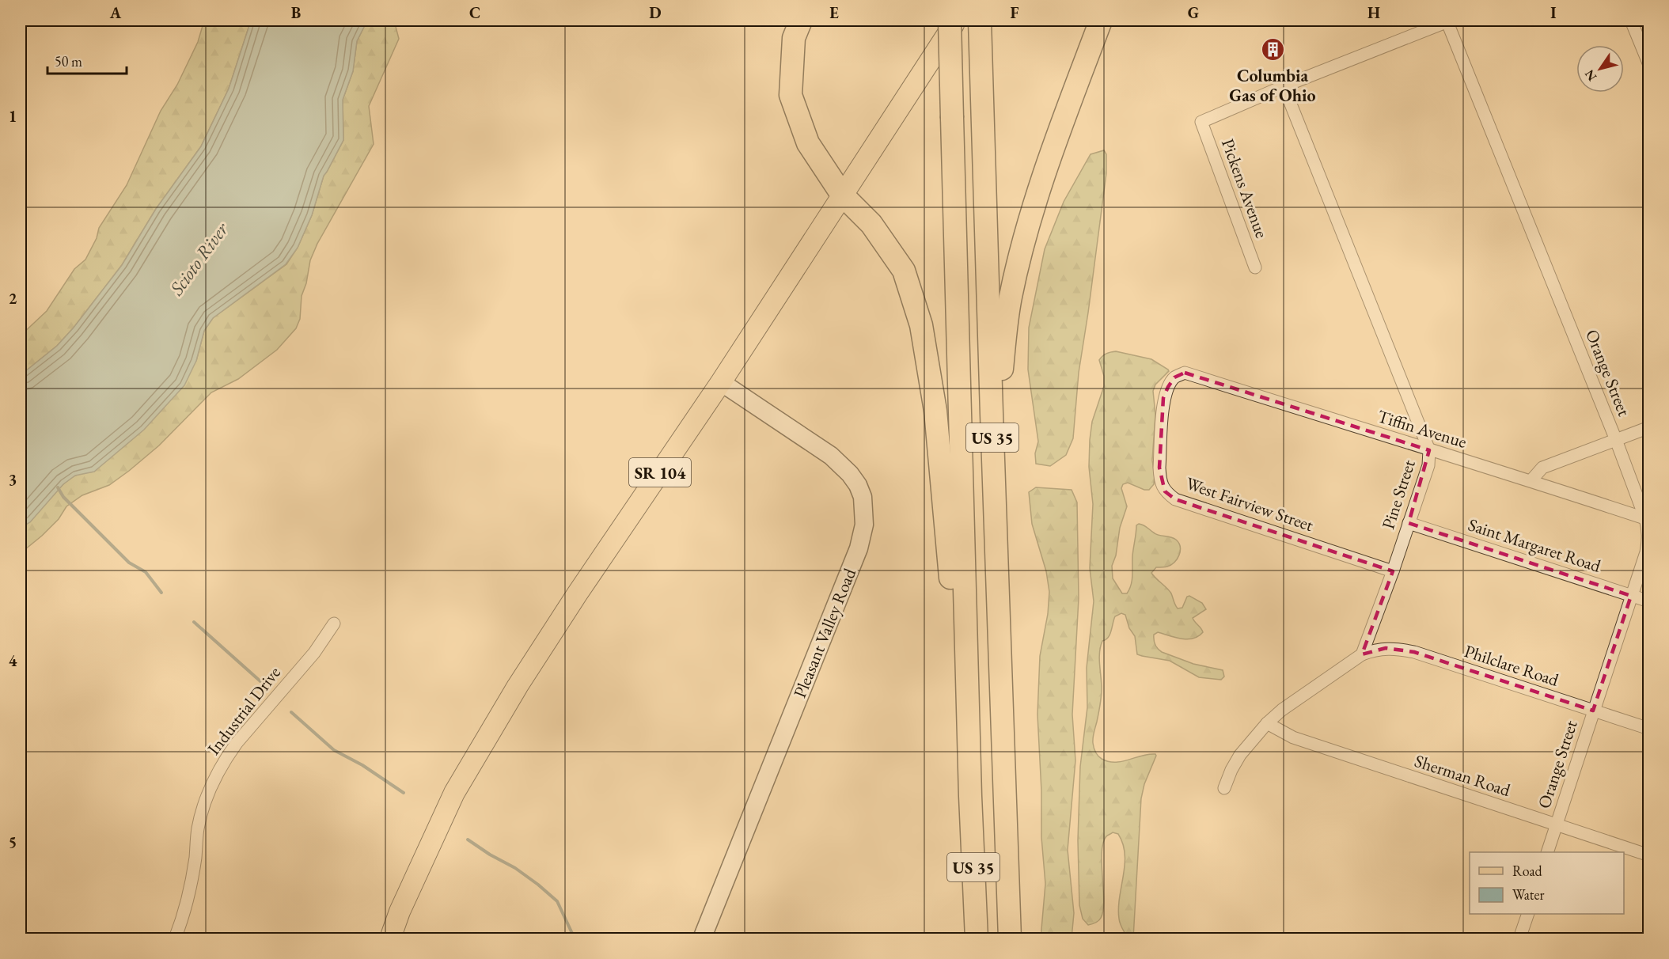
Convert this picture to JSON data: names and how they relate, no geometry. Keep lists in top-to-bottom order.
{
  "streets": {
    "highway": ["US 35"],
    "main road": ["SR 104"],
    "street": [
      "Pickens Avenue",
      "Orange Street",
      "Tiffin Avenue",
      "Pine Street",
      "West Fairview Street",
      "Saint Margaret Road",
      "Pleasant Valley Road",
      "Philclare Road",
      "Industrial Drive",
      "Sherman Road"
    ]
  },
  "crossings": [
    ["Pickens Avenue", "Pine Street"],
    ["Orange Street", "Tiffin Avenue"],
    ["Orange Street", "Saint Margaret Road"],
    ["Orange Street", "Philclare Road"],
    ["Orange Street", "Sherman Road"],
    ["Tiffin Avenue", "Pine Street"],
    ["Tiffin Avenue", "West Fairview Street"],
    ["SR 104", "Pleasant Valley Road"],
    ["Pine Street", "West Fairview Street"],
    ["Pine Street", "Saint Margaret Road"],
    ["Pine Street", "Philclare Road"]
  ],
  "water": ["Scioto River"],
  "places": {
    "building": ["Columbia Gas of Ohio"]
  },
  "legend": ["Road", "Water"],
  "scale_bar": "50 m",
  "north": "bottom left",
  "grid": {
    "columns": [
      "A",
      "B",
      "C",
      "D",
      "E",
      "F",
      "G",
      "H",
      "I"
    ],
    "rows": [
      "1",
      "2",
      "3",
      "4",
      "5"
    ]
  }
}
